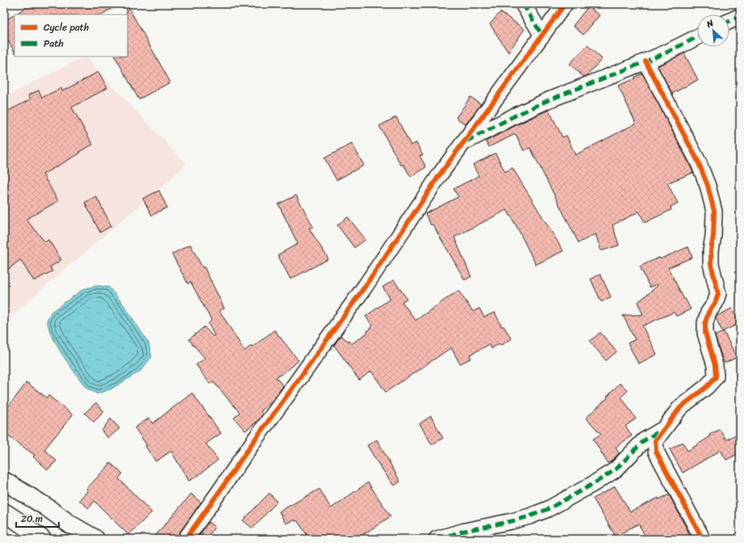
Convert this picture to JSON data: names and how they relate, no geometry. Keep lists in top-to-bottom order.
{
  "legend": ["Cycle path", "Path"],
  "scale_bar": "20 m",
  "north": "top left"
}
